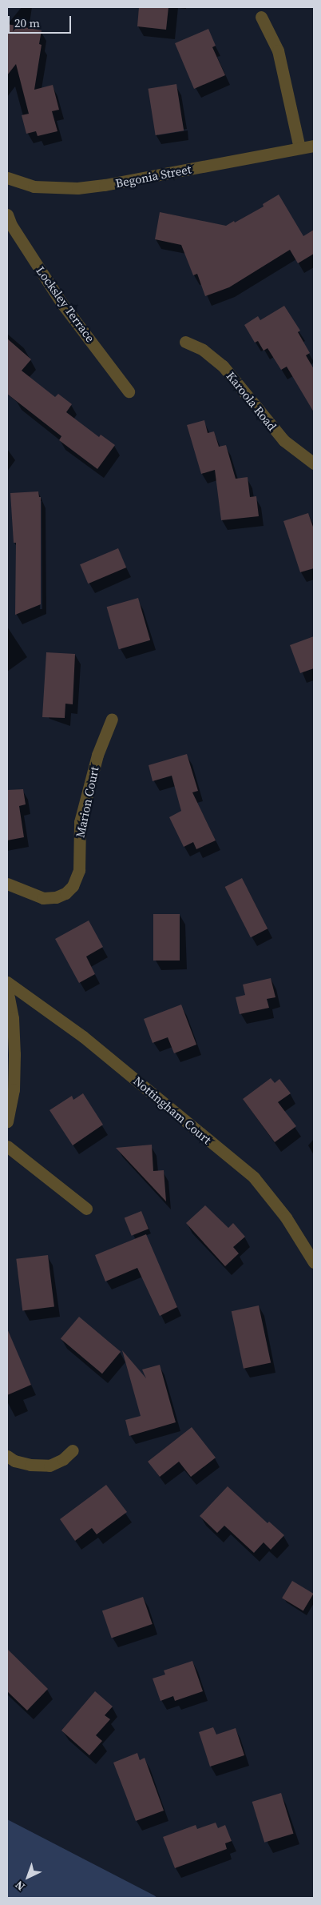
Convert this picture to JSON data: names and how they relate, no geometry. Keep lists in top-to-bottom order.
{
  "streets": {
    "street": [
      "Begonia Street",
      "Locksley Terrace",
      "Karoola Road",
      "Marion Court",
      "Nottingham Court"
    ]
  },
  "scale_bar": "20 m",
  "north": "bottom left"
}
